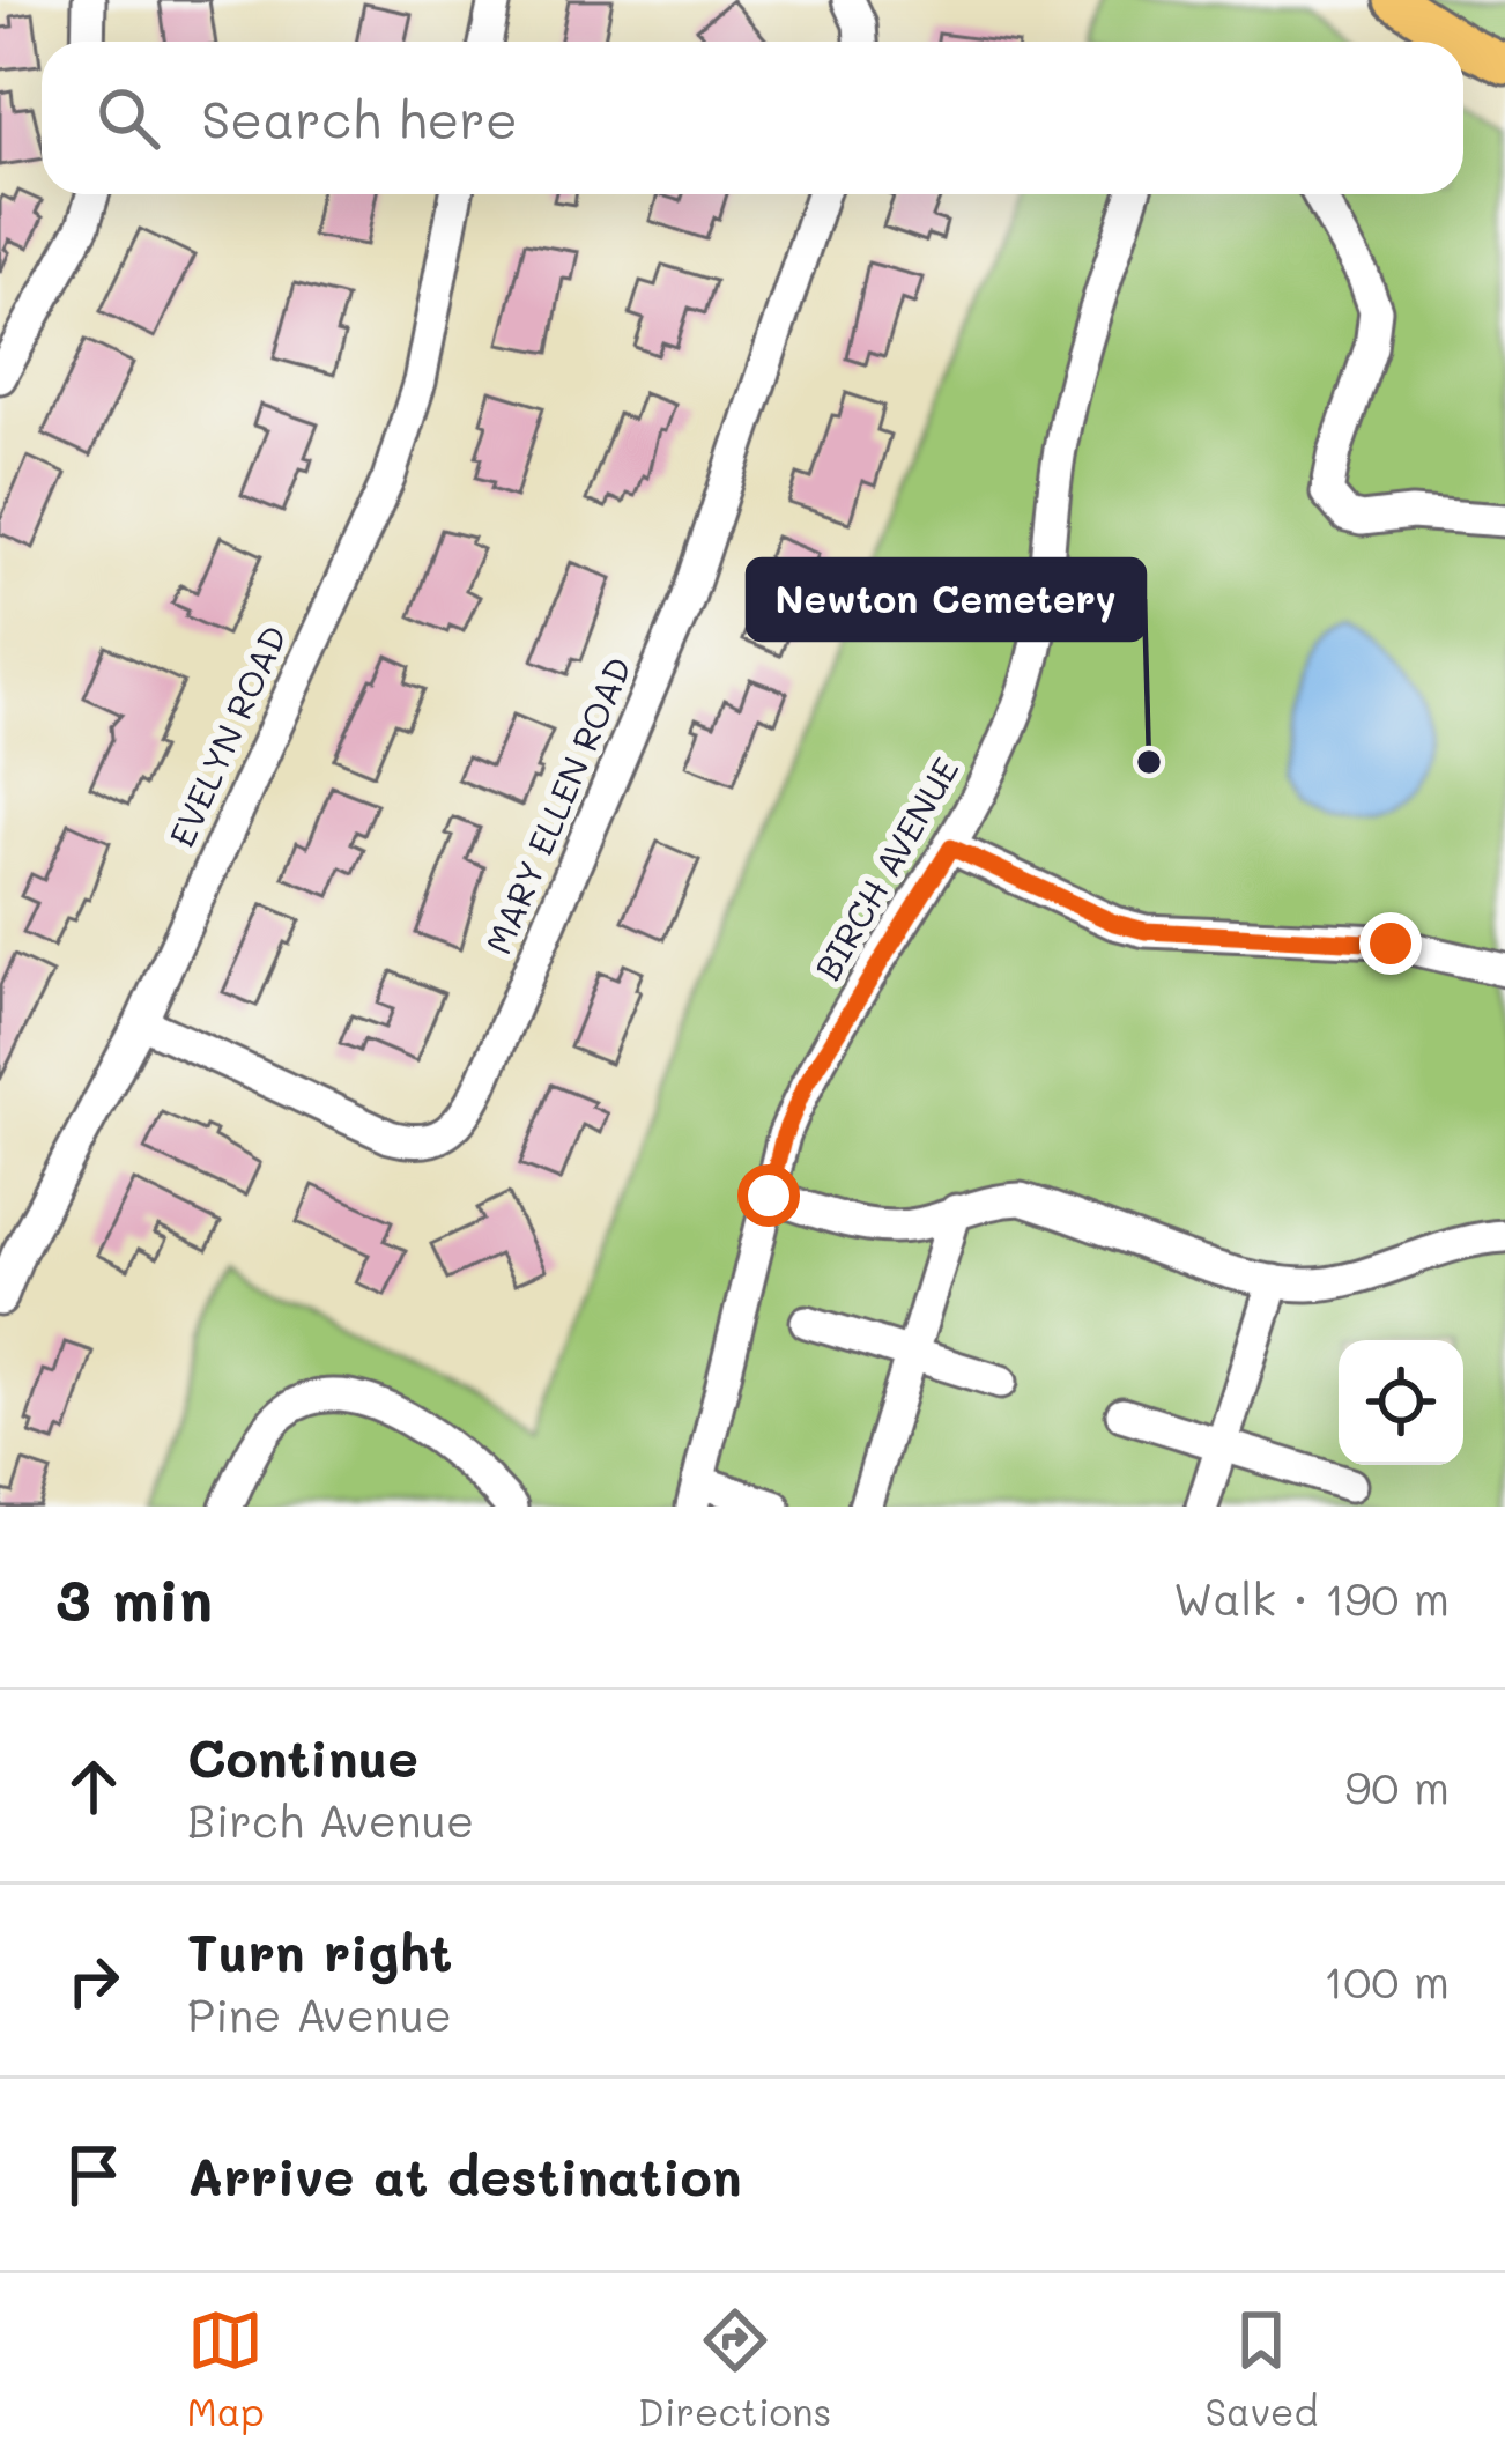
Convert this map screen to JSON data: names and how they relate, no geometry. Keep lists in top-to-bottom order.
{
  "streets": {
    "street": ["EVELYN ROAD", "MARY ELLEN ROAD", "BIRCH AVENUE"]
  },
  "crossings": [
    ["EVELYN ROAD", "MARY ELLEN ROAD"]
  ],
  "places": ["Newton Cemetery"],
  "page": {
    "search": "Search here",
    "heading": ["3 min", "Walk · 190 m"],
    "list": [
      ["Continue", "Birch Avenue", "90 m"],
      ["Turn right", "Pine Avenue", "100 m"],
      "Arrive at destination"
    ],
    "nav": ["Map", "Directions", "Saved"]
  }
}
